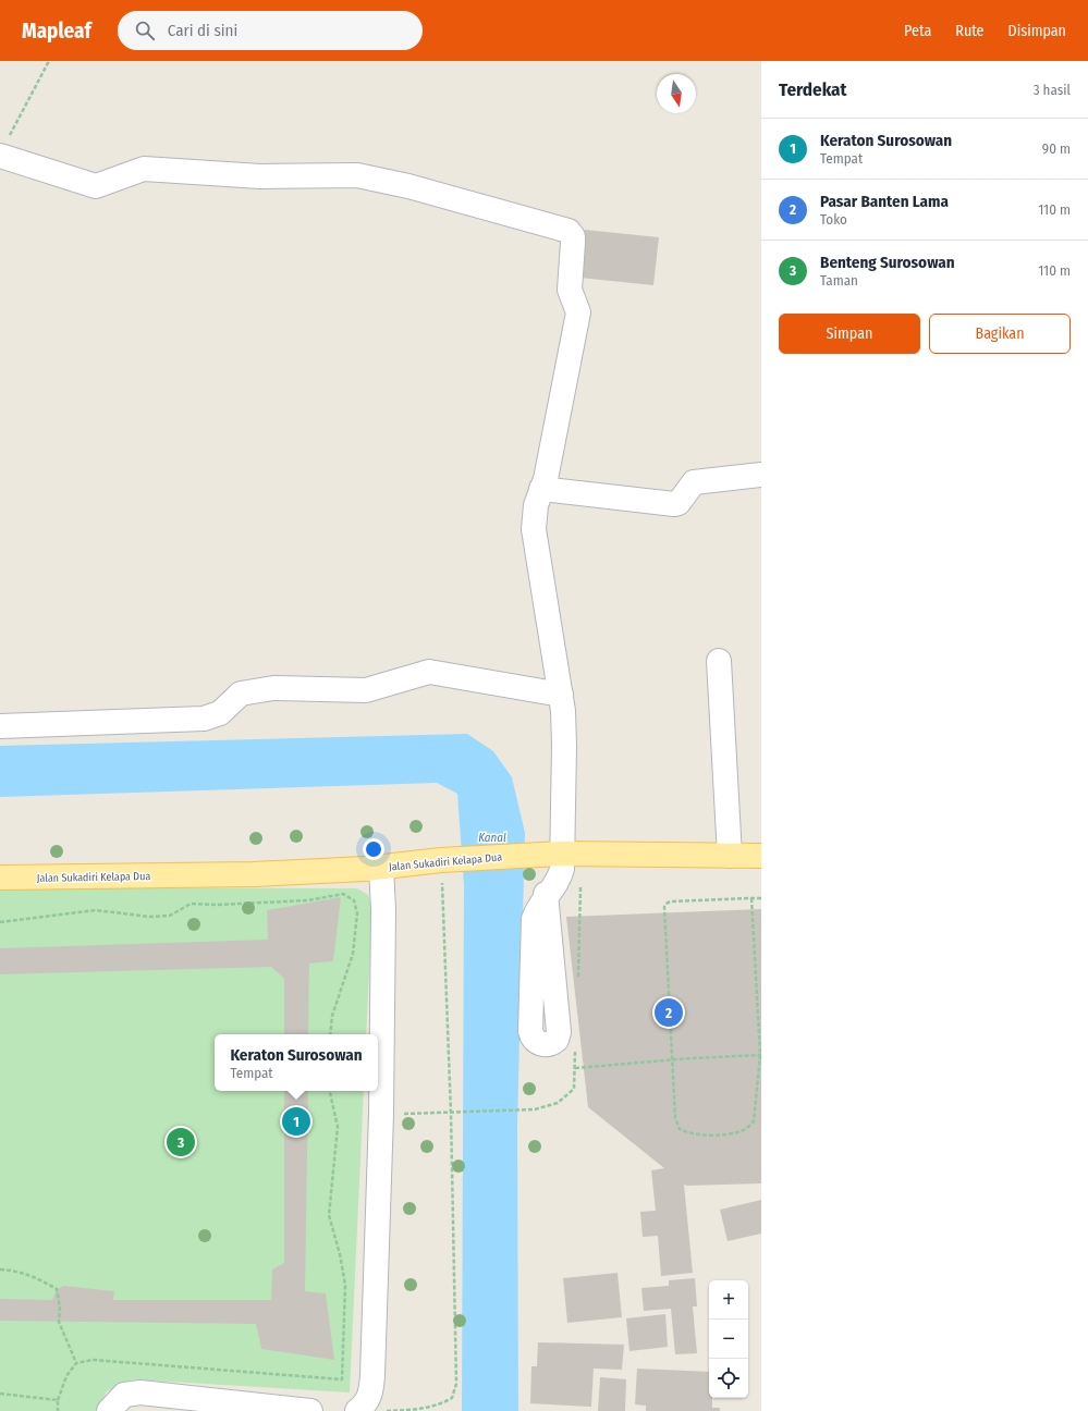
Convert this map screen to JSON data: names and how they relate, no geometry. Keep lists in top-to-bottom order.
{
  "streets": {
    "main road": ["Jalan Sukadiri Kelapa Dua"]
  },
  "water": ["Kanal"],
  "north": "bottom",
  "page": {
    "header": "Mapleaf",
    "search": "Cari di sini",
    "nav": ["Peta", "Rute", "Disimpan"],
    "heading": ["Terdekat", "3 hasil"],
    "list": [
      {
        "mark": "1",
        "name": "Keraton Surosowan",
        "note": "Tempat",
        "value": "90 m"
      },
      {
        "mark": "2",
        "name": "Pasar Banten Lama",
        "note": "Toko",
        "value": "110 m"
      },
      {
        "mark": "3",
        "name": "Benteng Surosowan",
        "note": "Taman",
        "value": "110 m"
      }
    ],
    "buttons": ["Simpan", "Bagikan"],
    "pins": ["2", "1", "3"],
    "popup": ["Keraton Surosowan", "Tempat"],
    "map_buttons": ["+", "−"]
  }
}
